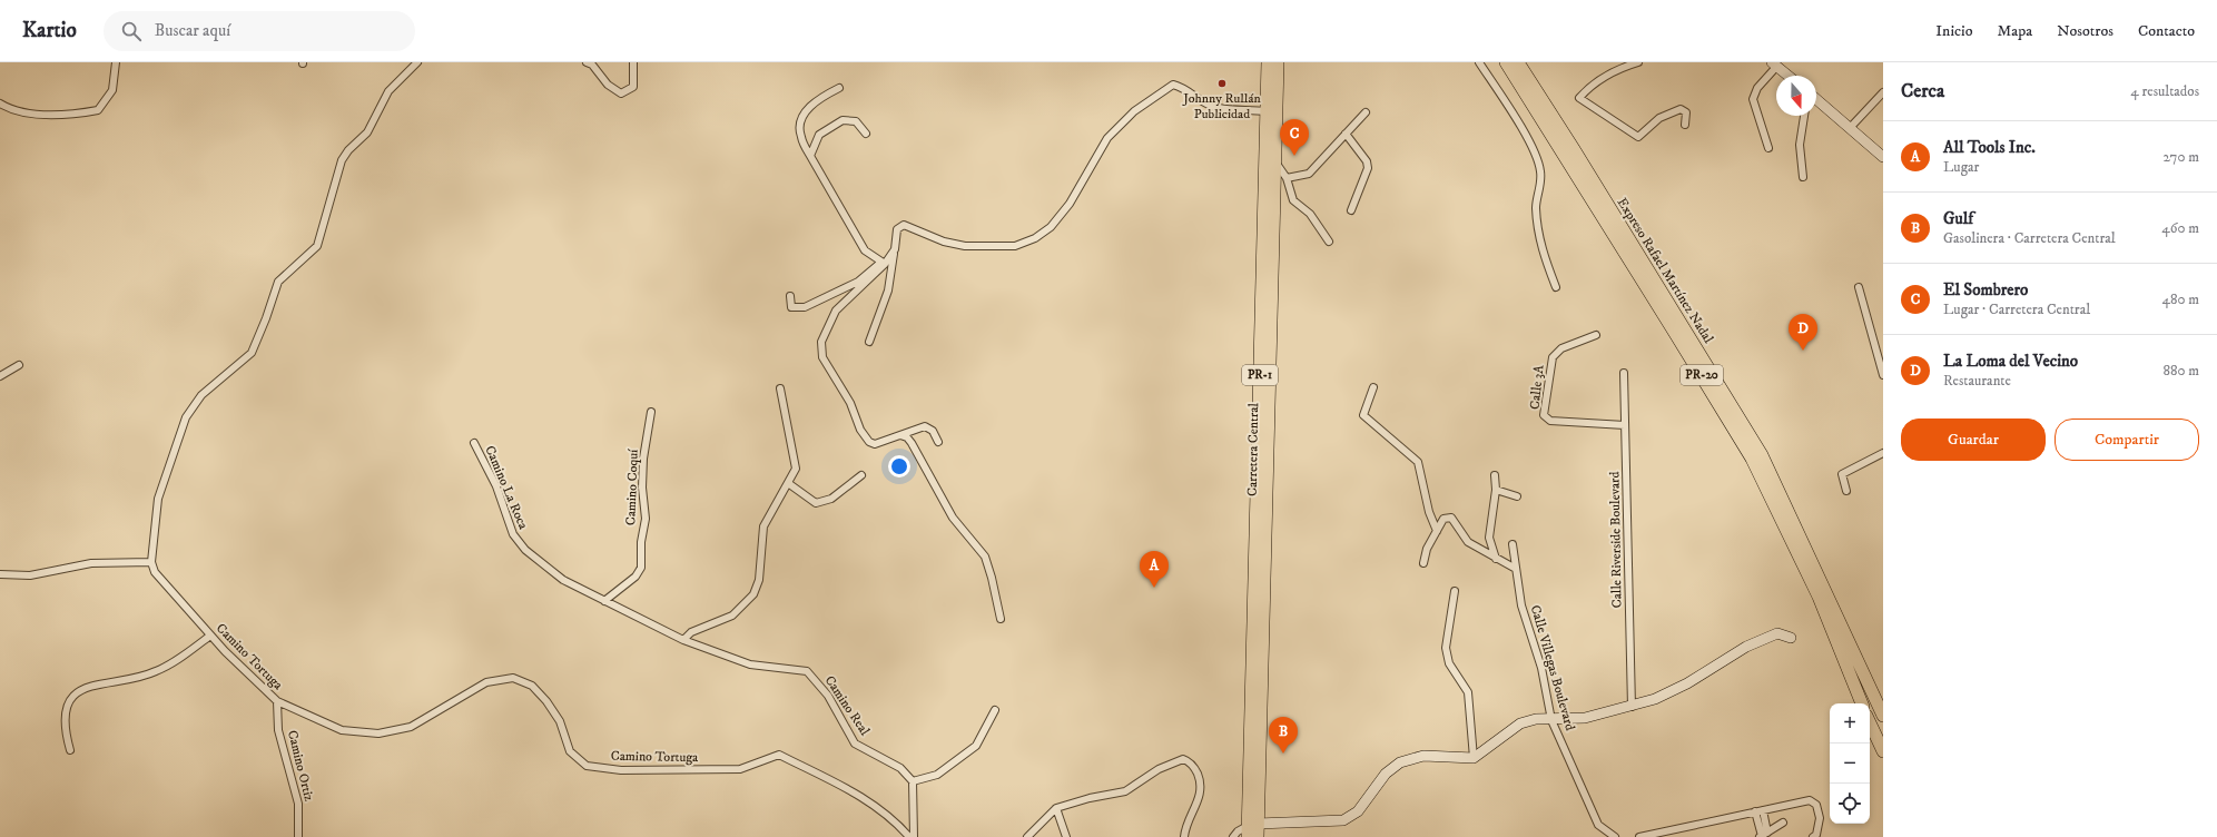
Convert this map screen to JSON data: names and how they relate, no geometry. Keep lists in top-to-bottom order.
{
  "streets": {
    "highway": [
      "Expreso Rafael Martínez Nadal",
      "PR-1",
      "PR-20",
      "Carretera Central"
    ],
    "street": [
      "Calle 3A",
      "Camino La Roca",
      "Camino Coquí",
      "Calle Riverside Boulevard",
      "Camino Tortuga",
      "Calle Villegas Boulevard",
      "Camino Real",
      "Camino Ortiz"
    ]
  },
  "crossings": [
    ["Calle 3A", "Calle Riverside Boulevard"],
    ["Camino La Roca", "Camino Coquí"],
    ["Camino La Roca", "Camino Real"],
    ["Camino Coquí", "Camino Real"],
    ["Camino Tortuga", "Camino Ortiz"]
  ],
  "places": ["Johnny Rullán Publicidad"],
  "north": "bottom",
  "page": {
    "header": "Kartio",
    "search": "Buscar aquí",
    "nav": [
      "Inicio",
      "Mapa",
      "Nosotros",
      "Contacto"
    ],
    "heading": ["Cerca", "4 resultados"],
    "pins": [
      "C",
      "D",
      "A",
      "B"
    ],
    "list": [
      {
        "mark": "A",
        "name": "All Tools Inc.",
        "note": "Lugar",
        "value": "270 m"
      },
      {
        "mark": "B",
        "name": "Gulf",
        "note": "Gasolinera · Carretera Central",
        "value": "460 m"
      },
      {
        "mark": "C",
        "name": "El Sombrero",
        "note": "Lugar · Carretera Central",
        "value": "480 m"
      },
      {
        "mark": "D",
        "name": "La Loma del Vecino",
        "note": "Restaurante",
        "value": "880 m"
      }
    ],
    "buttons": ["Guardar", "Compartir"],
    "map_buttons": ["+", "−"]
  }
}
